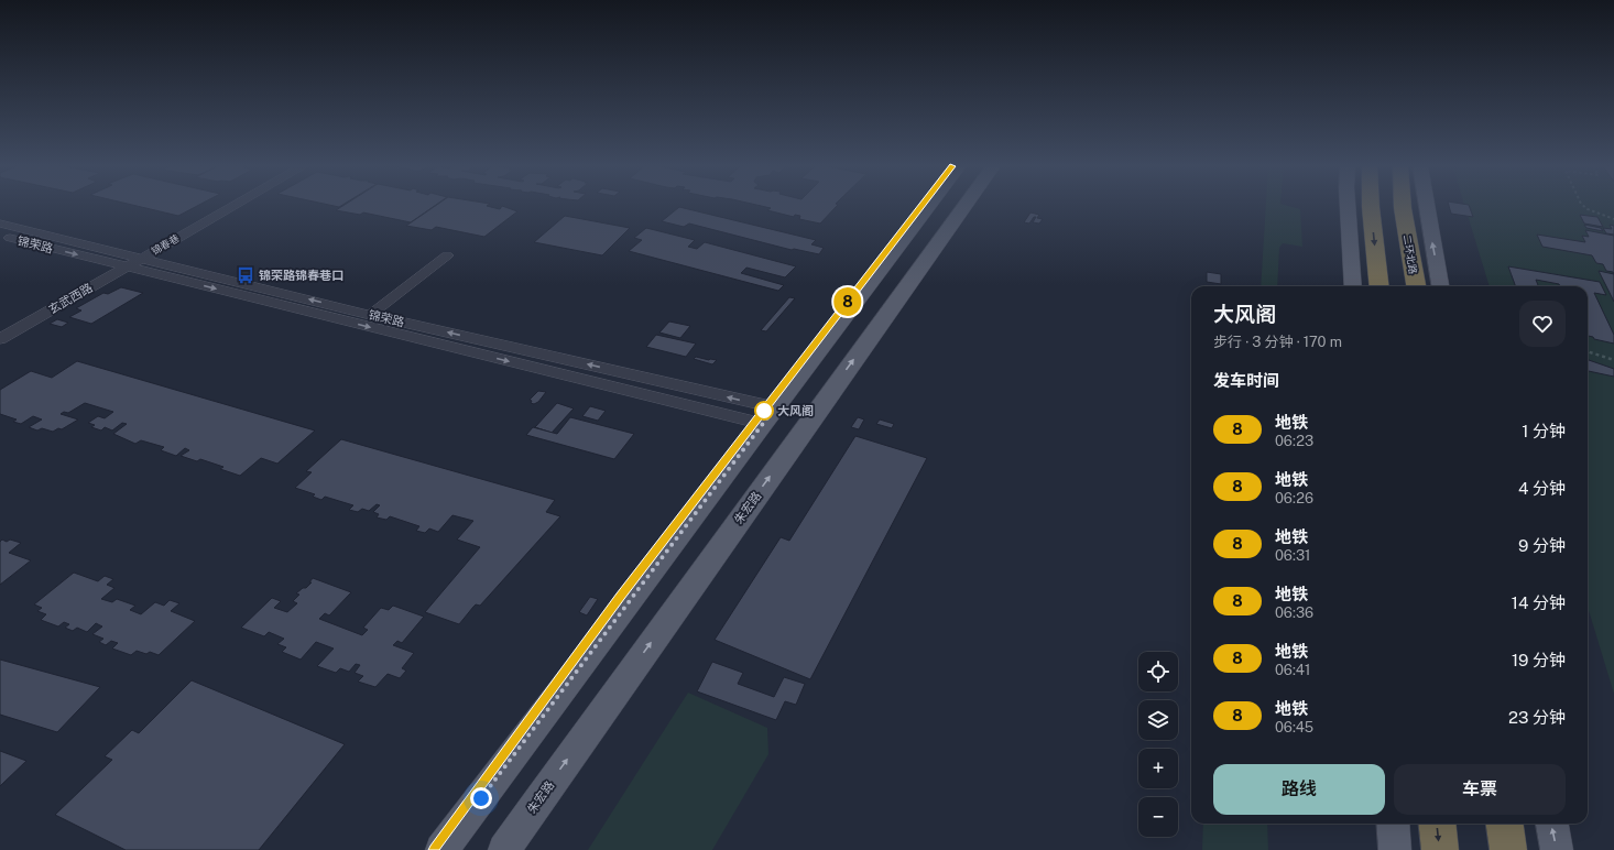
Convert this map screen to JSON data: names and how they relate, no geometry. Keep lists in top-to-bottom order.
{
  "streets": {
    "highway": ["二环北路"],
    "main road": ["朱宏路"],
    "street": ["锦荣路", "锦春巷", "玄武西路"]
  },
  "crossings": [
    ["锦荣路", "锦春巷"],
    ["锦荣路", "玄武西路"],
    ["锦春巷", "玄武西路"]
  ],
  "places": {
    "bus stop": ["锦荣路锦春巷口"],
    "other": ["大风阁"]
  },
  "lines": ["metro line 8"],
  "page": {
    "on_map": "8",
    "heading": [
      ["大风阁", "步行 · 3 分钟 · 170 m"],
      "发车时间"
    ],
    "list": [
      {
        "mark": "8",
        "name": "地铁",
        "note": "06:23",
        "value": "1 分钟"
      },
      {
        "mark": "8",
        "name": "地铁",
        "note": "06:26",
        "value": "4 分钟"
      },
      {
        "mark": "8",
        "name": "地铁",
        "note": "06:31",
        "value": "9 分钟"
      },
      {
        "mark": "8",
        "name": "地铁",
        "note": "06:36",
        "value": "14 分钟"
      },
      {
        "mark": "8",
        "name": "地铁",
        "note": "06:41",
        "value": "19 分钟"
      },
      {
        "mark": "8",
        "name": "地铁",
        "note": "06:45",
        "value": "23 分钟"
      }
    ],
    "map_buttons": ["+", "−"],
    "buttons": ["路线", "车票"]
  }
}
